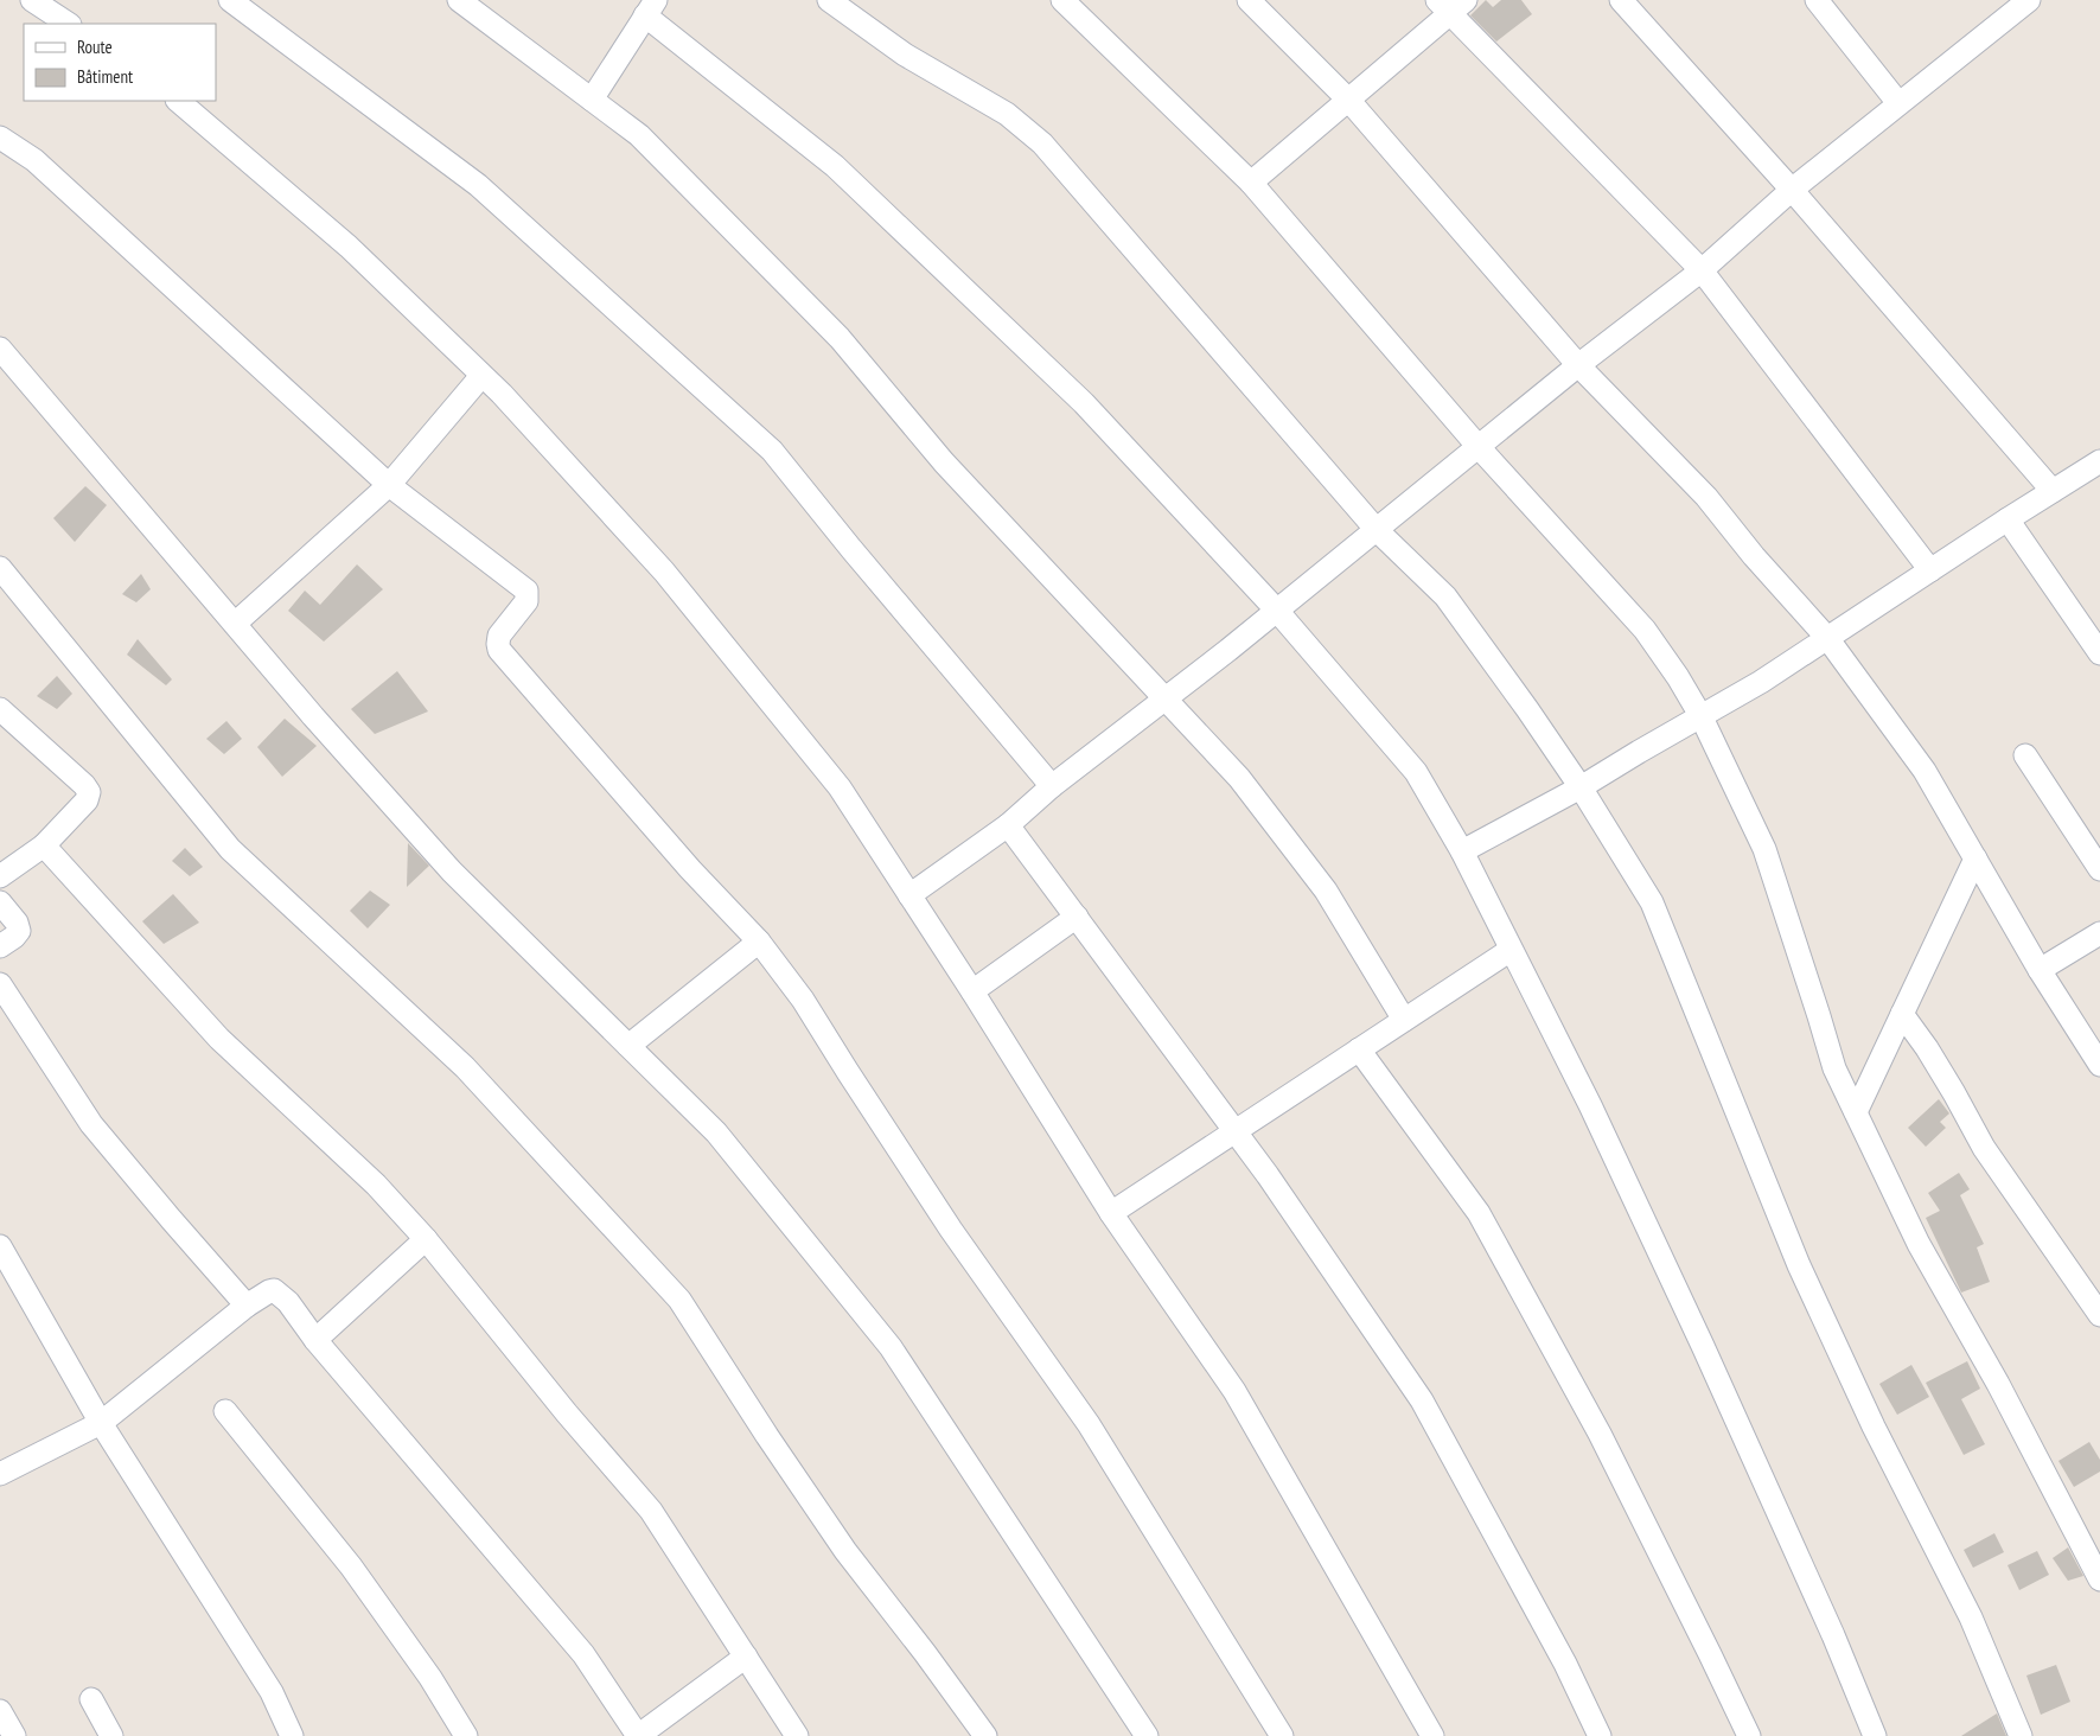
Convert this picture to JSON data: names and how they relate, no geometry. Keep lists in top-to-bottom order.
{
  "legend": ["Route", "Bâtiment"]
}
